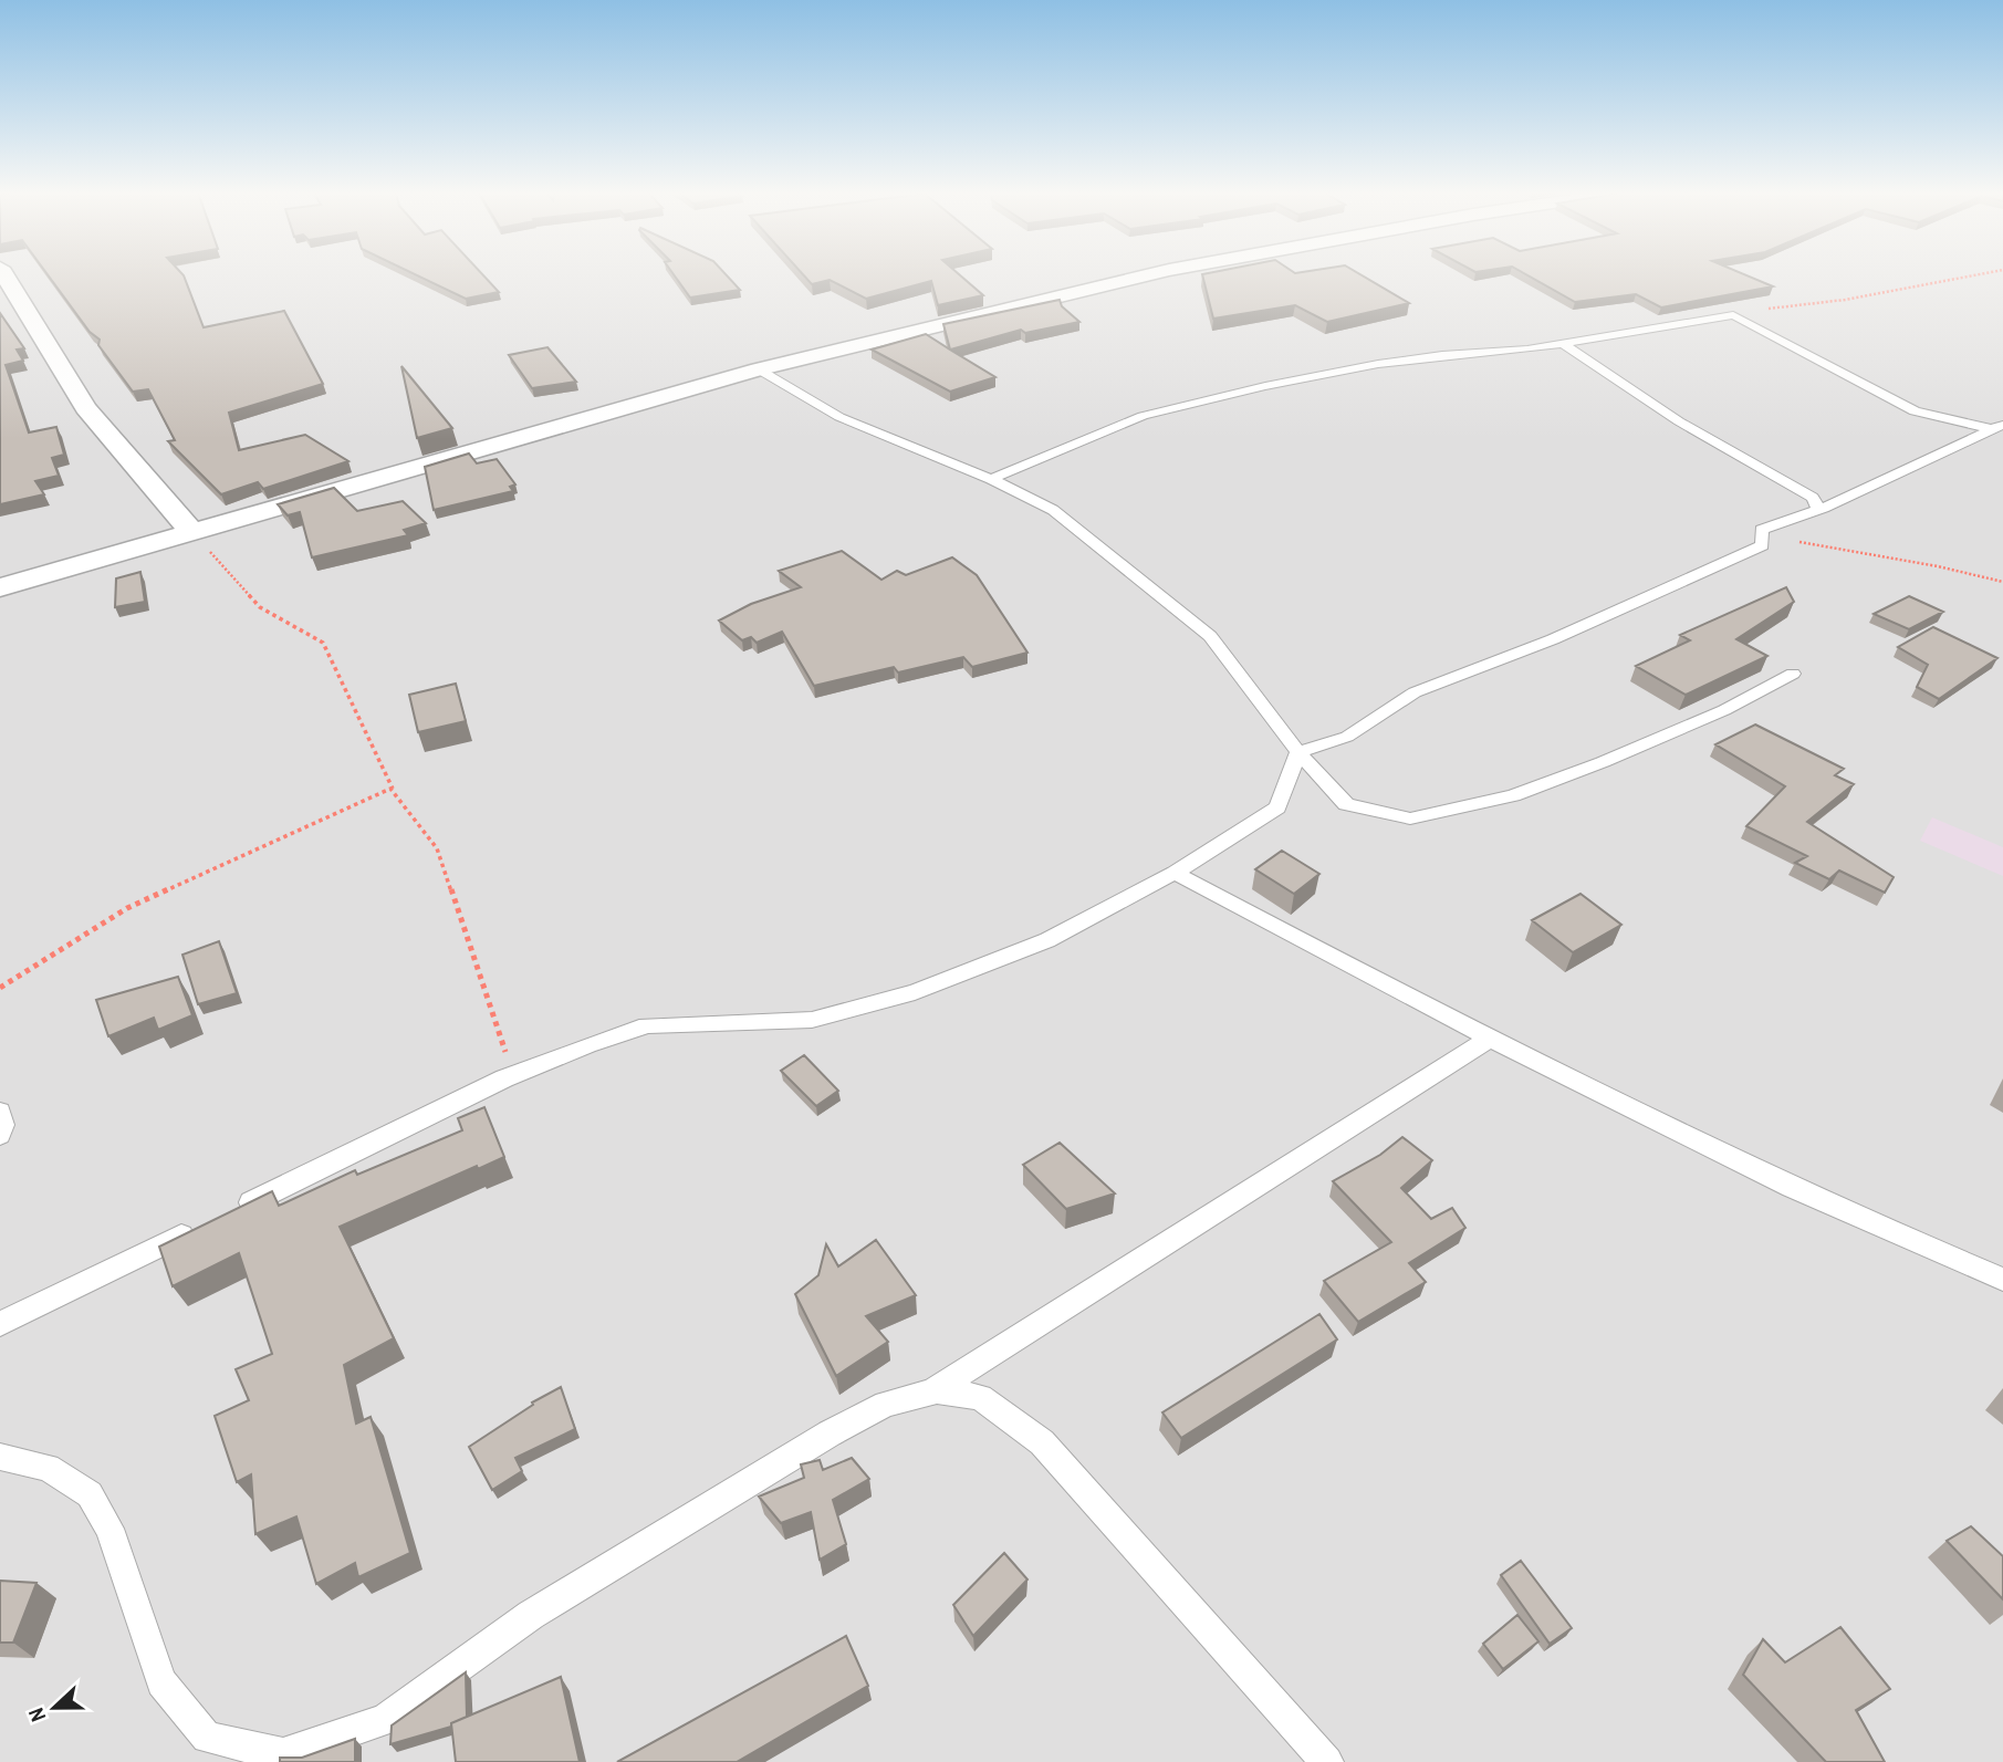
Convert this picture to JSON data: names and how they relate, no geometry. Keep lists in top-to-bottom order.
{
  "north": "left"
}
